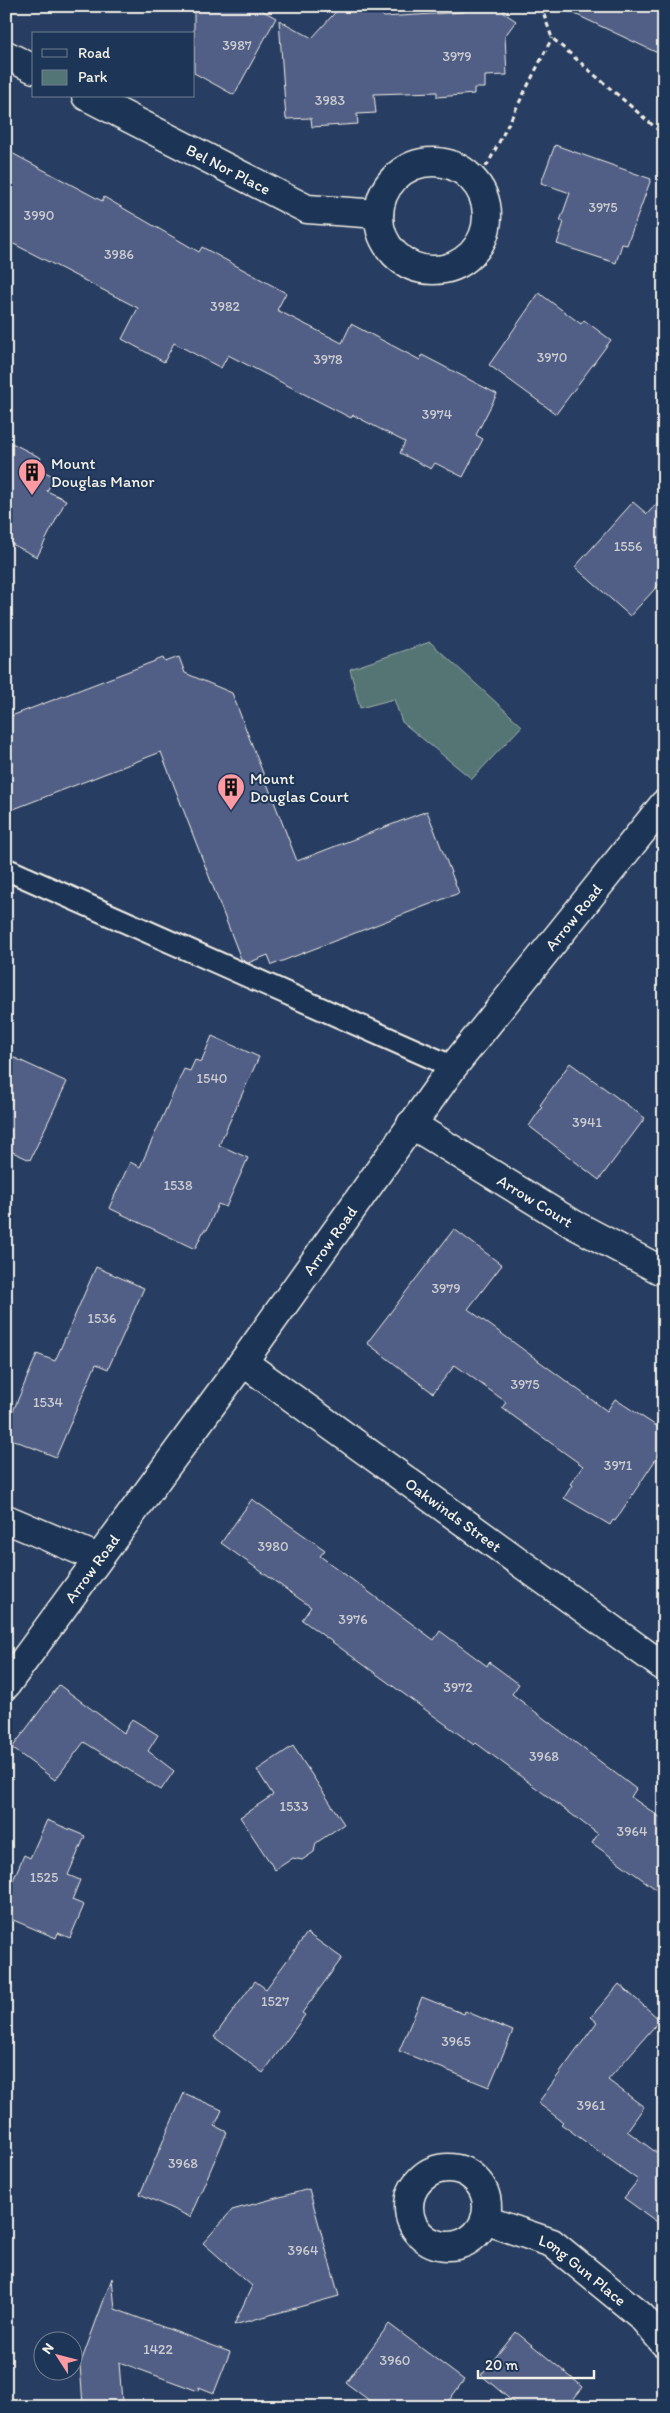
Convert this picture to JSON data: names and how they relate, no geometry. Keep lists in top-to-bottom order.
{
  "streets": {
    "street": [
      "Bel Nor Place",
      "Arrow Road",
      "Arrow Court",
      "Oakwinds Street",
      "Long Gun Place"
    ]
  },
  "crossings": [
    ["Arrow Road", "Arrow Court"],
    ["Arrow Road", "Oakwinds Street"]
  ],
  "places": {
    "building": ["Mount Douglas Manor", "Mount Douglas Court"]
  },
  "house_numbers": [
    "3987",
    "3979",
    "3983",
    "3975",
    "3990",
    "3986",
    "3982",
    "3970",
    "3978",
    "3974",
    "1556",
    "1540",
    "3941",
    "1538",
    "3979",
    "1536",
    "3975",
    "1534",
    "3971",
    "3980",
    "3976",
    "3972",
    "3968",
    "1533",
    "3964",
    "1525",
    "1527",
    "3965",
    "3961",
    "3968",
    "3964",
    "1422",
    "3960"
  ],
  "legend": ["Road", "Park"],
  "scale_bar": "20 m",
  "north": "top left"
}
